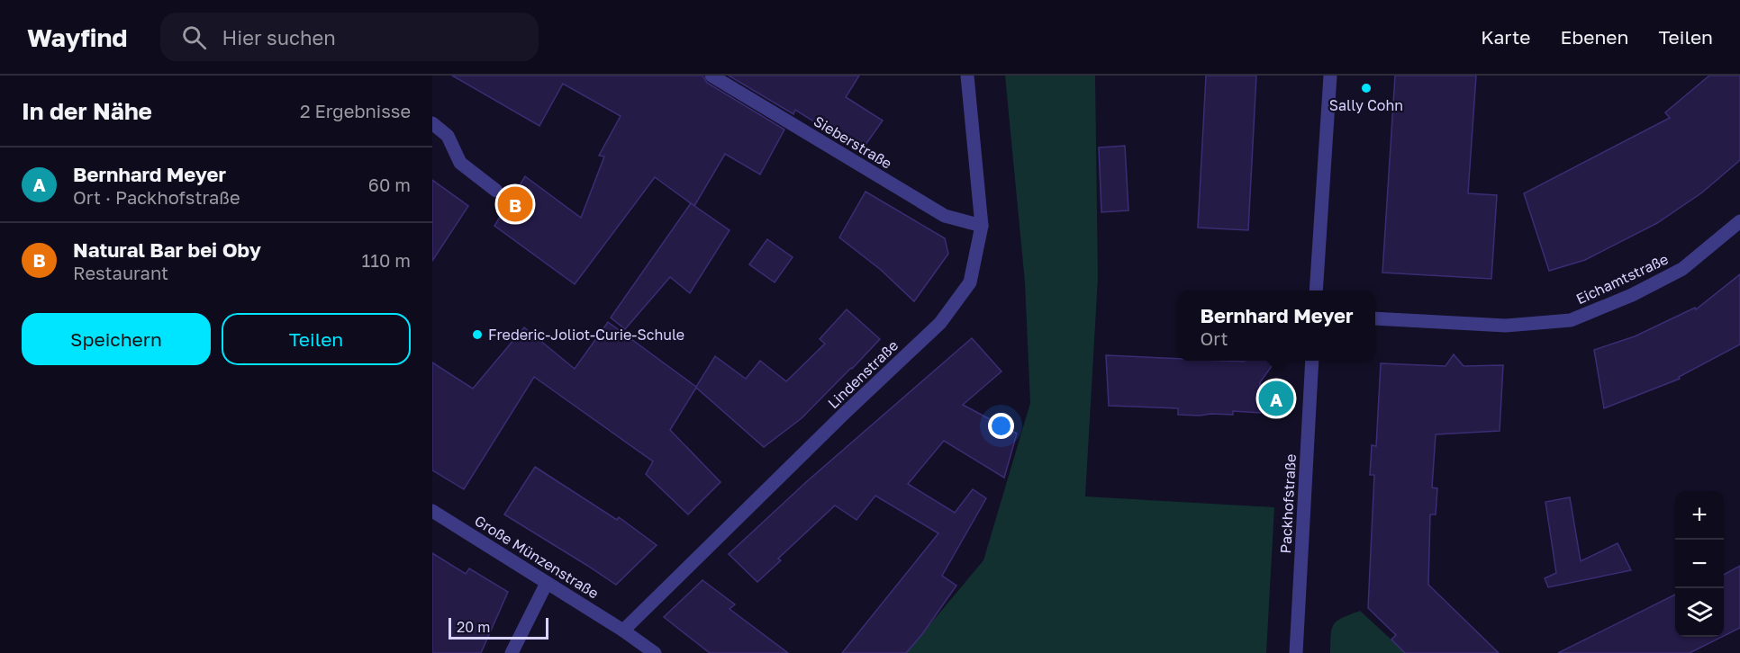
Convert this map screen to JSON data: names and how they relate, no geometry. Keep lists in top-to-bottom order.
{
  "streets": {
    "street": [
      "Sieberstraße",
      "Eichamtstraße",
      "Lindenstraße",
      "Packhofstraße",
      "Große Münzenstraße"
    ]
  },
  "crossings": [
    ["Sieberstraße", "Lindenstraße"],
    ["Lindenstraße", "Große Münzenstraße"]
  ],
  "places": ["Sally Cohn", "Frederic-Joliot-Curie-Schule"],
  "scale_bar": "20 m",
  "page": {
    "header": "Wayfind",
    "search": "Hier suchen",
    "nav": ["Karte", "Ebenen", "Teilen"],
    "heading": ["In der Nähe", "2 Ergebnisse"],
    "list": [
      {
        "mark": "A",
        "name": "Bernhard Meyer",
        "note": "Ort · Packhofstraße",
        "value": "60 m"
      },
      {
        "mark": "B",
        "name": "Natural Bar bei Oby",
        "note": "Restaurant",
        "value": "110 m"
      }
    ],
    "pins": ["B", "A"],
    "popup": ["Bernhard Meyer", "Ort"],
    "buttons": ["Speichern", "Teilen"],
    "map_buttons": ["+", "−"],
    "scale": "20 m"
  }
}
